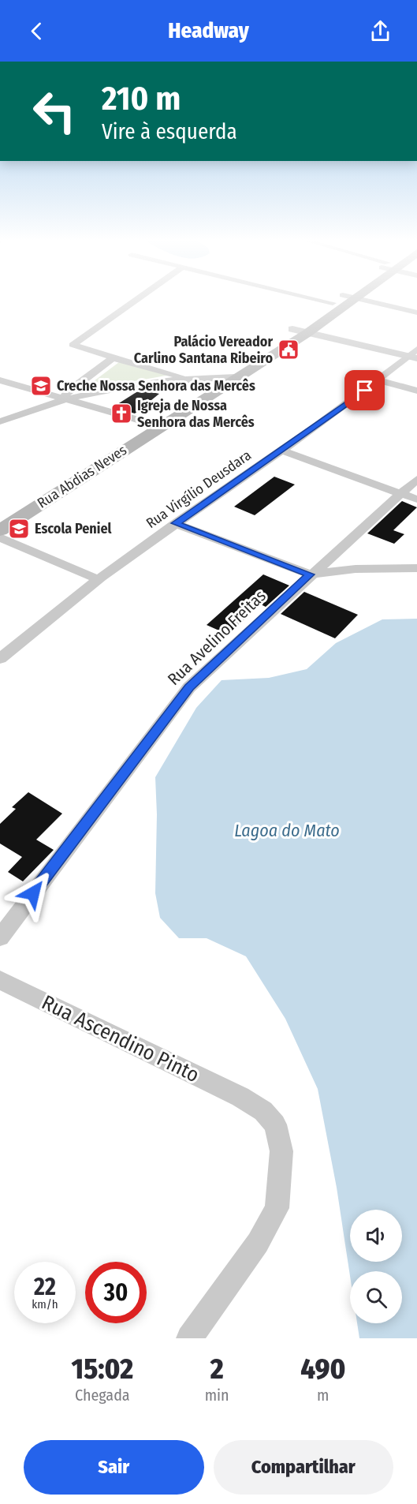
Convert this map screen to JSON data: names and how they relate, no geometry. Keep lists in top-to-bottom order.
{
  "streets": {
    "main road": ["Rua Abdias Neves"],
    "street": ["Rua Virgílio Deusdara", "Rua Avelino Freitas", "Rua Ascendino Pinto"]
  },
  "water": ["Lagoa do Mato"],
  "places": {
    "public building": ["Palácio Vereador Carlino Santana Ribeiro"],
    "school or university": ["Creche Nossa Senhora das Mercês", "Escola Peniel"],
    "church": ["Igreja de Nossa Senhora das Mercês"]
  },
  "page": {
    "header": "Headway",
    "turn": ["210 m", "Vire à esquerda"],
    "speed": "22 km/h",
    "limit": "30",
    "eta": [
      "15:02",
      "Chegada",
      "2",
      "min",
      "490",
      "m"
    ],
    "buttons": ["Sair", "Compartilhar"]
  }
}
